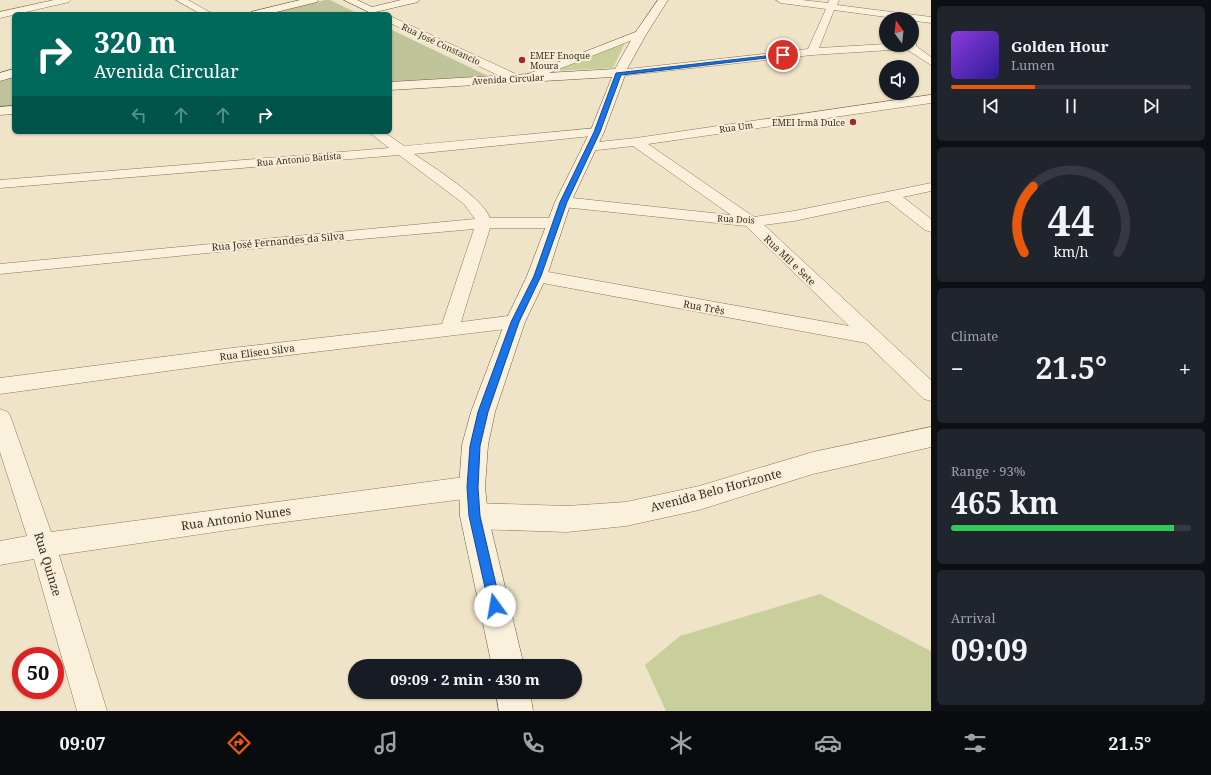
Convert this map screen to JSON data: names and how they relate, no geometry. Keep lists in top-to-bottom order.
{
  "streets": {
    "main road": ["Rua José Constancio", "Avenida Circular", "Avenida Belo Horizonte"],
    "street": [
      "Rua Um",
      "Rua Antonio Batista",
      "Rua Dois",
      "Rua José Fernandes da Silva",
      "Rua Mil e Sete",
      "Rua Três",
      "Rua Eliseu Silva",
      "Rua Antonio Nunes",
      "Rua Quinze"
    ]
  },
  "crossings": [
    ["Rua José Constancio", "Avenida Circular"],
    ["Rua Um", "Rua Antonio Batista"],
    ["Rua Um", "Rua Mil e Sete"],
    ["Rua Dois", "Rua Mil e Sete"],
    ["Rua Mil e Sete", "Rua Três"],
    ["Avenida Belo Horizonte", "Rua Antonio Nunes"],
    ["Rua Antonio Nunes", "Rua Quinze"]
  ],
  "places": ["EMEF Enoque Moura", "EMEI Irmã Dulce"],
  "north": "top",
  "page": {
    "turn": ["320 m", "Avenida Circular"],
    "song": ["Golden Hour", "Lumen"],
    "tile": [
      "Climate",
      ["Range · 93%", "465 km"],
      ["Arrival", "09:09"]
    ],
    "heat": ["−", "21.5°", "+"],
    "limit": "50",
    "trip": "09:09 · 2 min · 430 m",
    "tabs": ["09:07", "21.5°"],
    "gauge": ["44", "km/h"]
  }
}
